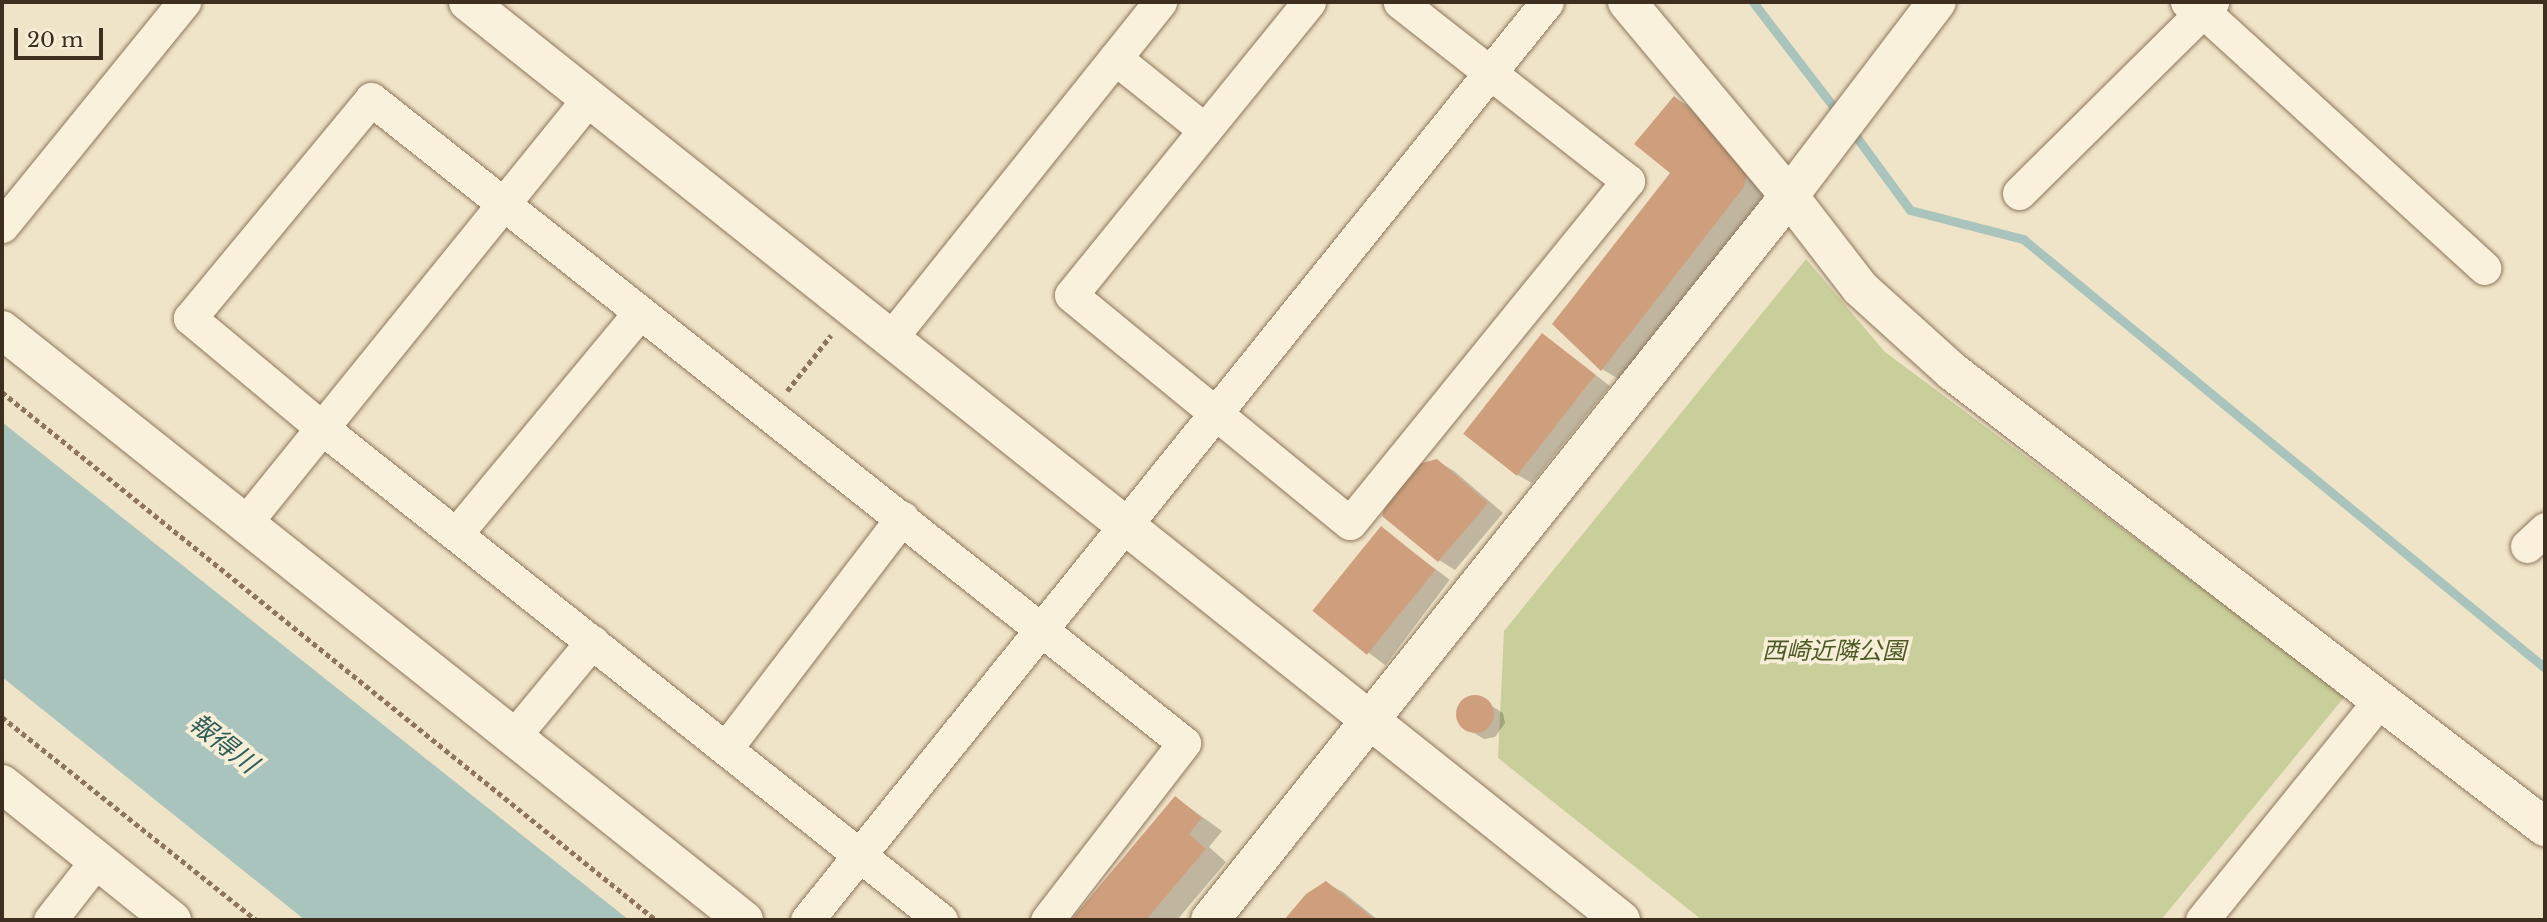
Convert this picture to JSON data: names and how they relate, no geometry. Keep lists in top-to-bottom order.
{
  "water": ["報得川"],
  "parks": ["西崎近隣公園"],
  "scale_bar": "20 m"
}
